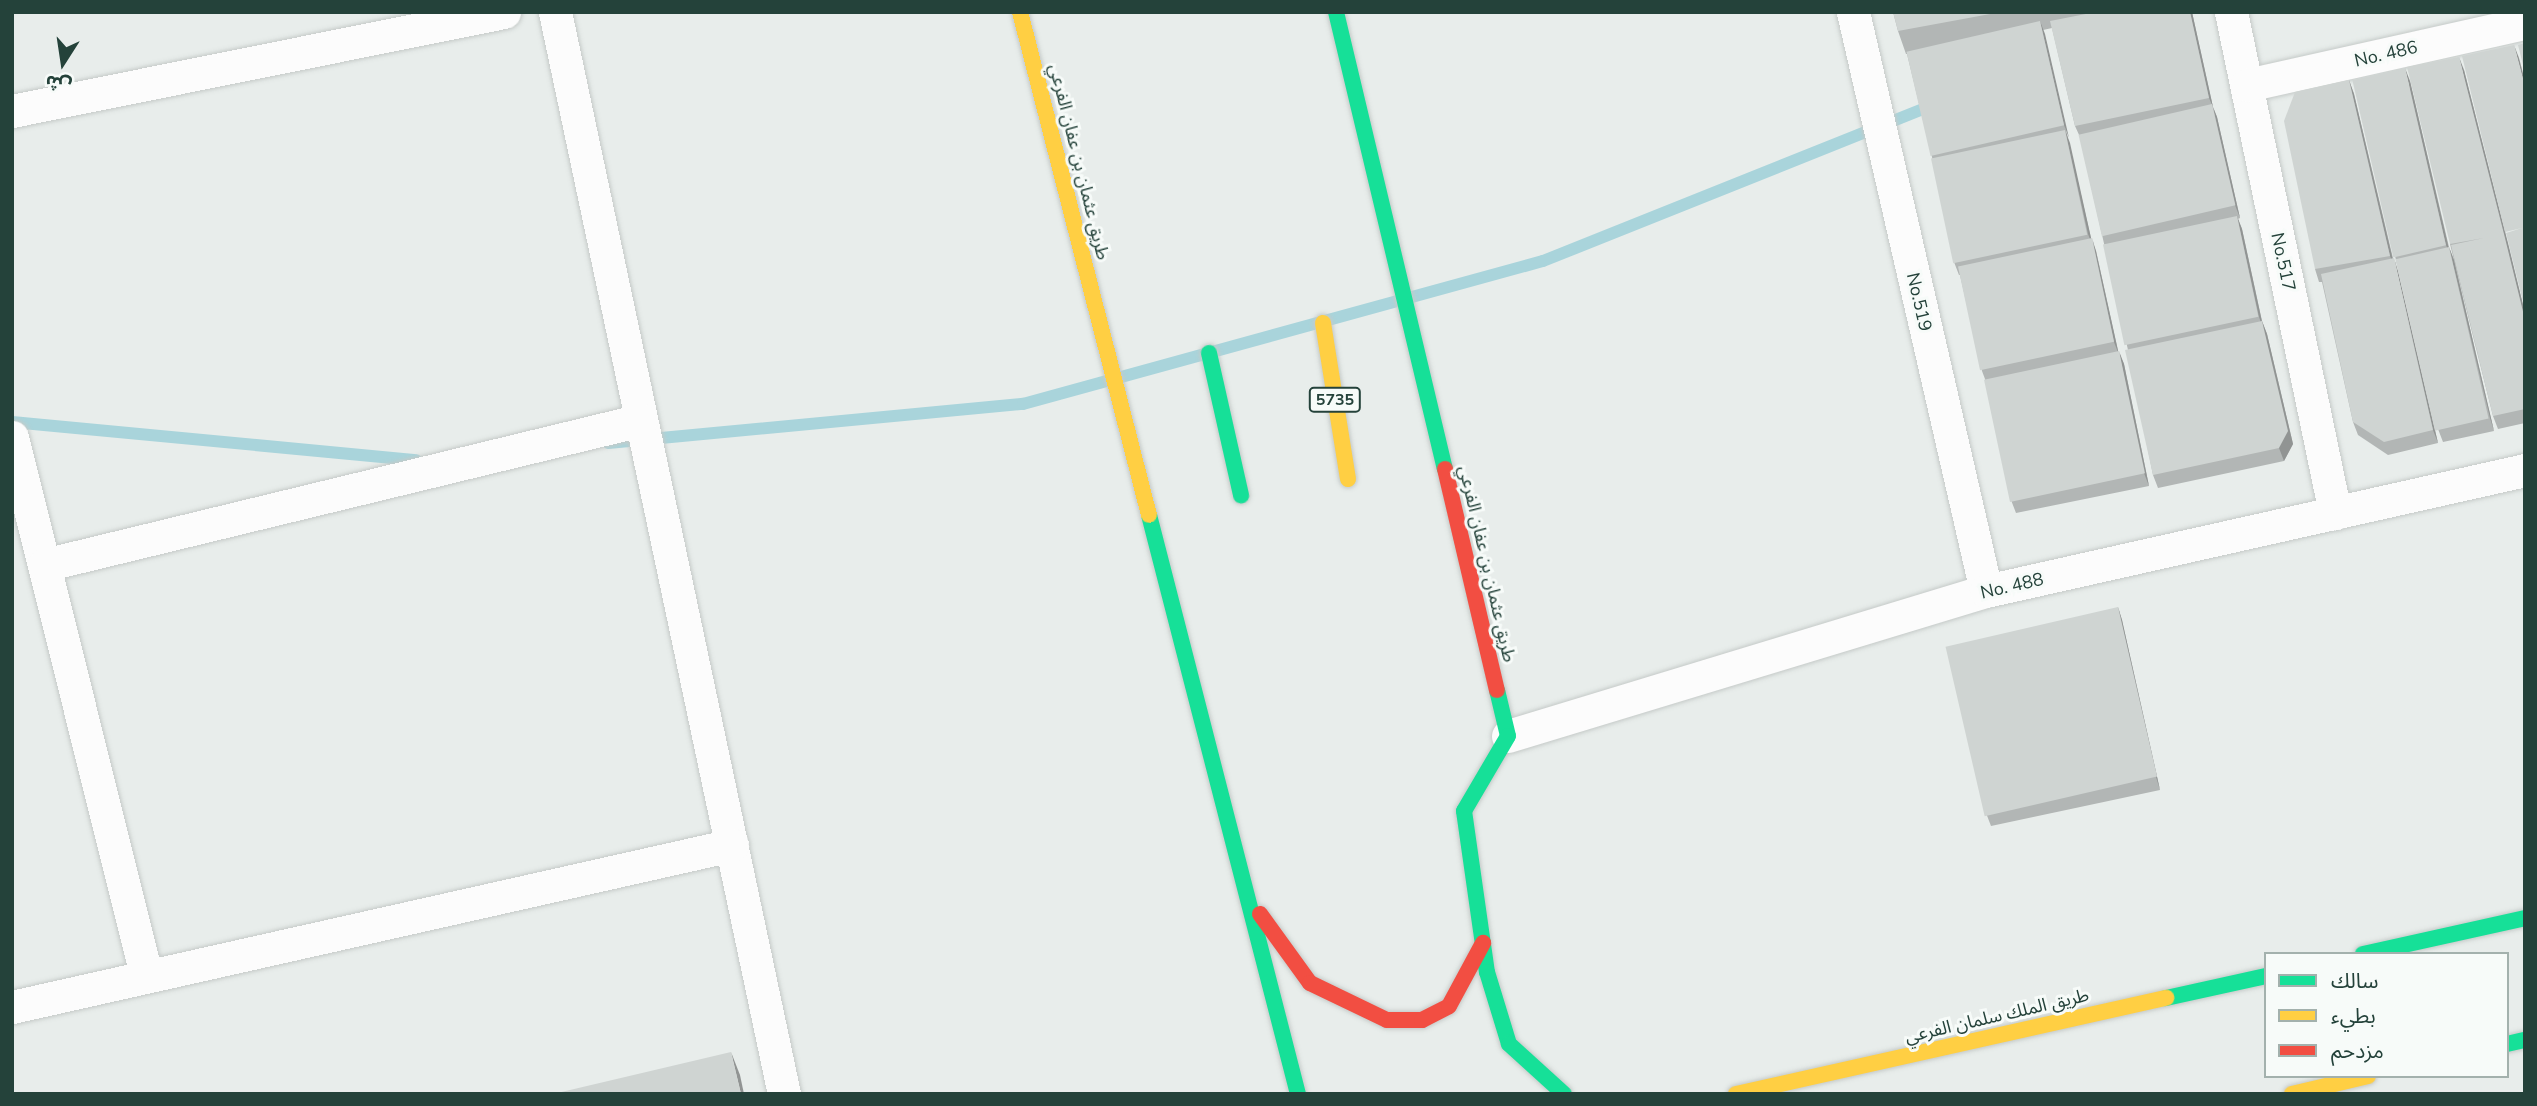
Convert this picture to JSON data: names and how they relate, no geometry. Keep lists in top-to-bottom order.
{
  "streets": {
    "main road": ["طريق عثمان بن عفان الفرعي", "5735", "طريق الملك سلمان الفرعي"],
    "street": [
      "No. 486",
      "No.517",
      "No.519",
      "No. 488"
    ]
  },
  "crossings": [
    ["No. 486", "No.517"],
    ["طريق عثمان بن عفان الفرعي", "No. 488"],
    ["No.517", "No. 488"],
    ["No.519", "No. 488"]
  ],
  "legend": ["سالك", "بطيء", "مزدحم"],
  "north": "bottom"
}
